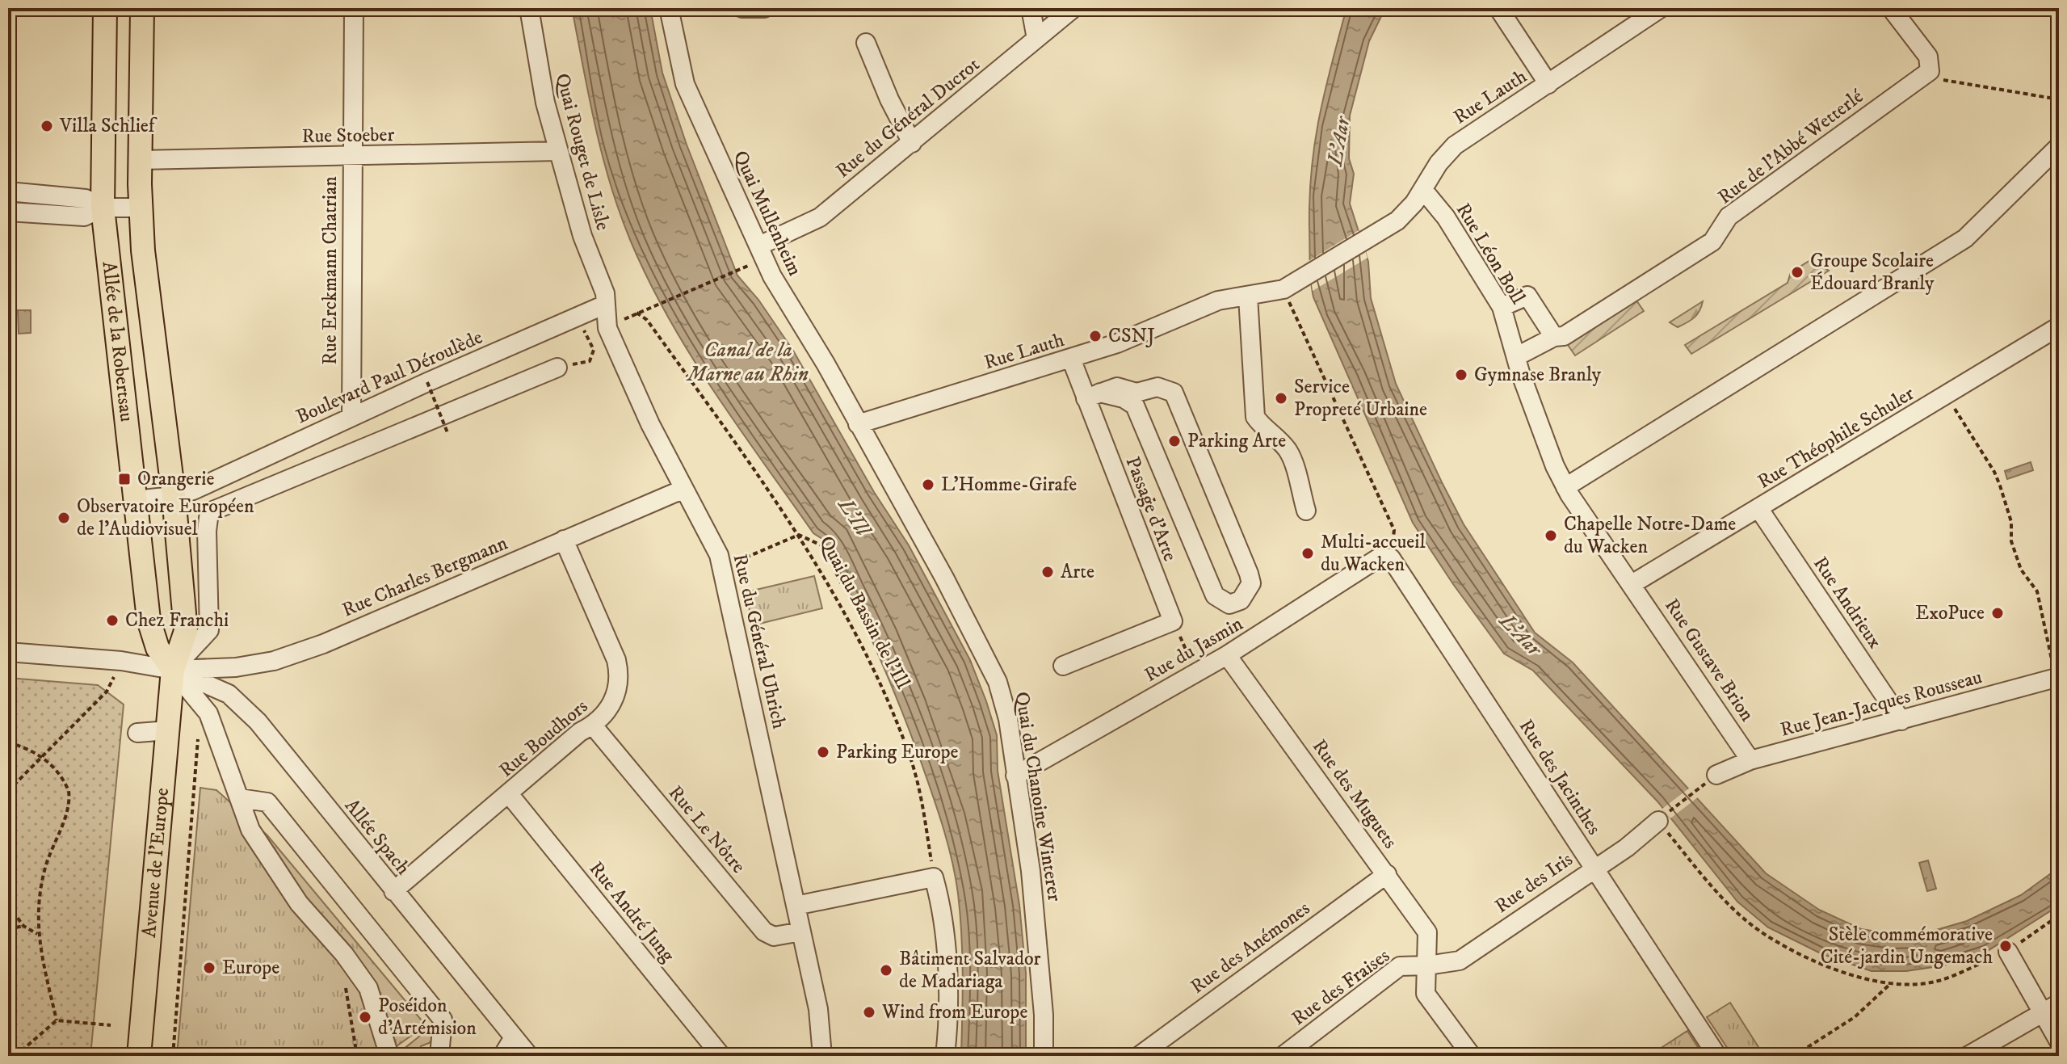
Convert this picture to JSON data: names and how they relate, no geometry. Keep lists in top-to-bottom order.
{
  "streets": {
    "main road": ["Allée de la Robertsau", "Avenue de l'Europe"],
    "street": [
      "Rue Lauth",
      "Rue du Général Ducrot",
      "Rue Stoeber",
      "Rue de l'Abbé Wetterlé",
      "Quai Rouget de Lisle",
      "Quai Mullenheim",
      "Rue Léon Boll",
      "Rue Erckmann Chatrian",
      "Boulevard Paul Déroulède",
      "Rue Théophile Schuler",
      "Passage d'Arte",
      "Rue Charles Bergmann",
      "Rue Andrieux",
      "Rue du Général Uhrich",
      "Rue du Jasmin",
      "Rue Gustave Brion",
      "Rue Jean-Jacques Rousseau",
      "Rue Boudhors",
      "Rue des Jacinthes",
      "Rue des Muguets",
      "Quai du Chanoine Winterer",
      "Rue Le Nôtre",
      "Allée Spach",
      "Rue des Iris",
      "Rue André Jung",
      "Rue des Anémones",
      "Rue des Fraises"
    ],
    "path": ["Quai du Bassin de l'Ill"]
  },
  "crossings": [
    ["Rue Lauth", "Quai Mullenheim"],
    ["Rue Lauth", "Rue Léon Boll"],
    ["Rue Lauth", "Passage d'Arte"],
    ["Rue Lauth", "Quai du Chanoine Winterer"],
    ["Rue du Général Ducrot", "Quai Mullenheim"],
    ["Rue Stoeber", "Quai Rouget de Lisle"],
    ["Rue Stoeber", "Rue Erckmann Chatrian"],
    ["Rue Stoeber", "Allée de la Robertsau"],
    ["Rue de l'Abbé Wetterlé", "Rue Léon Boll"],
    ["Quai Rouget de Lisle", "Boulevard Paul Déroulède"],
    ["Quai Rouget de Lisle", "Rue du Général Uhrich"],
    ["Quai Mullenheim", "Quai du Chanoine Winterer"],
    ["Rue Léon Boll", "Rue Théophile Schuler"],
    ["Rue Léon Boll", "Rue Gustave Brion"],
    ["Rue Erckmann Chatrian", "Boulevard Paul Déroulède"],
    ["Allée de la Robertsau", "Boulevard Paul Déroulède"],
    ["Allée de la Robertsau", "Rue Charles Bergmann"],
    ["Allée de la Robertsau", "Allée Spach"],
    ["Allée de la Robertsau", "Avenue de l'Europe"],
    ["Boulevard Paul Déroulède", "Rue du Général Uhrich"],
    ["Rue Théophile Schuler", "Rue Andrieux"],
    ["Rue Théophile Schuler", "Rue Gustave Brion"],
    ["Rue Charles Bergmann", "Rue du Général Uhrich"],
    ["Rue Charles Bergmann", "Rue Boudhors"],
    ["Rue Charles Bergmann", "Allée Spach"],
    ["Rue Charles Bergmann", "Avenue de l'Europe"],
    ["Rue Andrieux", "Rue Jean-Jacques Rousseau"],
    ["Rue du Général Uhrich", "Rue Le Nôtre"],
    ["Rue du Jasmin", "Rue des Jacinthes"],
    ["Rue du Jasmin", "Rue des Muguets"],
    ["Rue du Jasmin", "Quai du Chanoine Winterer"],
    ["Rue Gustave Brion", "Rue Jean-Jacques Rousseau"],
    ["Rue Boudhors", "Rue Le Nôtre"],
    ["Rue Boudhors", "Allée Spach"],
    ["Rue Boudhors", "Rue André Jung"],
    ["Rue des Jacinthes", "Rue des Iris"],
    ["Rue des Muguets", "Rue des Iris"],
    ["Rue des Muguets", "Rue des Anémones"],
    ["Rue des Muguets", "Rue des Fraises"],
    ["Allée Spach", "Avenue de l'Europe"],
    ["Rue des Iris", "Rue des Fraises"]
  ],
  "water": ["L'Aar", "Canal de la Marne au Rhin", "L'Ill"],
  "places": {
    "other": [
      "Villa Schlief",
      "Groupe Scolaire Édouard Branly",
      "CSNJ",
      "Gymnase Branly",
      "Service Propreté Urbaine",
      "Parking Arte",
      "L'Homme-Girafe",
      "Observatoire Européen de l’Audiovisuel",
      "Chapelle Notre-Dame du Wacken",
      "Multi-accueil du Wacken",
      "Arte",
      "ExoPuce",
      "Chez Franchi",
      "Parking Europe",
      "Stèle commémorative Cité-jardin Ungemach",
      "Europe",
      "Bâtiment Salvador de Madariaga",
      "Wind from Europe",
      "Poséidon d'Artémision"
    ],
    "transit": ["Orangerie"]
  }
}
